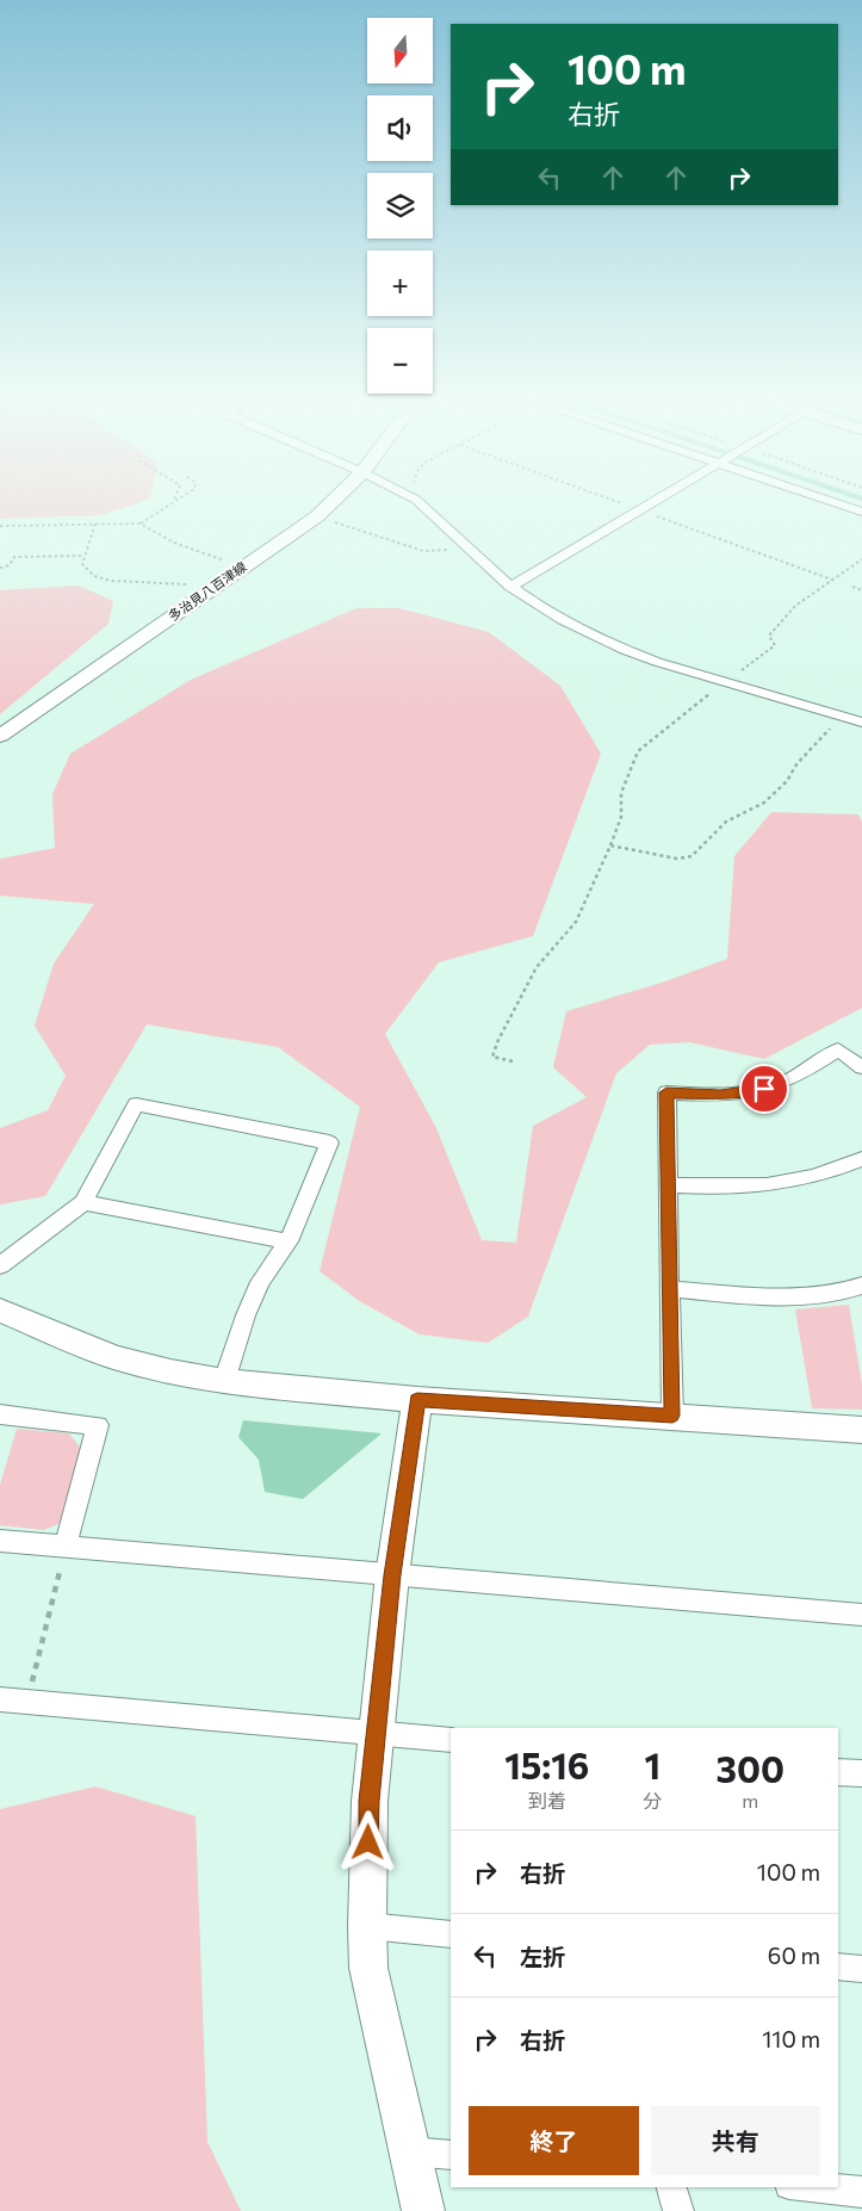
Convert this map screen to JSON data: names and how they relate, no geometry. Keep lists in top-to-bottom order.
{
  "streets": {
    "street": ["多治見八百津線"]
  },
  "north": "bottom",
  "page": {
    "map_buttons": ["+", "−"],
    "turn": ["100 m", "右折"],
    "eta": [
      "15:16",
      "到着",
      "1",
      "分",
      "300",
      "m"
    ],
    "list": [
      {
        "name": "右折",
        "value": "100 m"
      },
      {
        "name": "左折",
        "value": "60 m"
      },
      {
        "name": "右折",
        "value": "110 m"
      }
    ],
    "buttons": ["終了", "共有"]
  }
}
